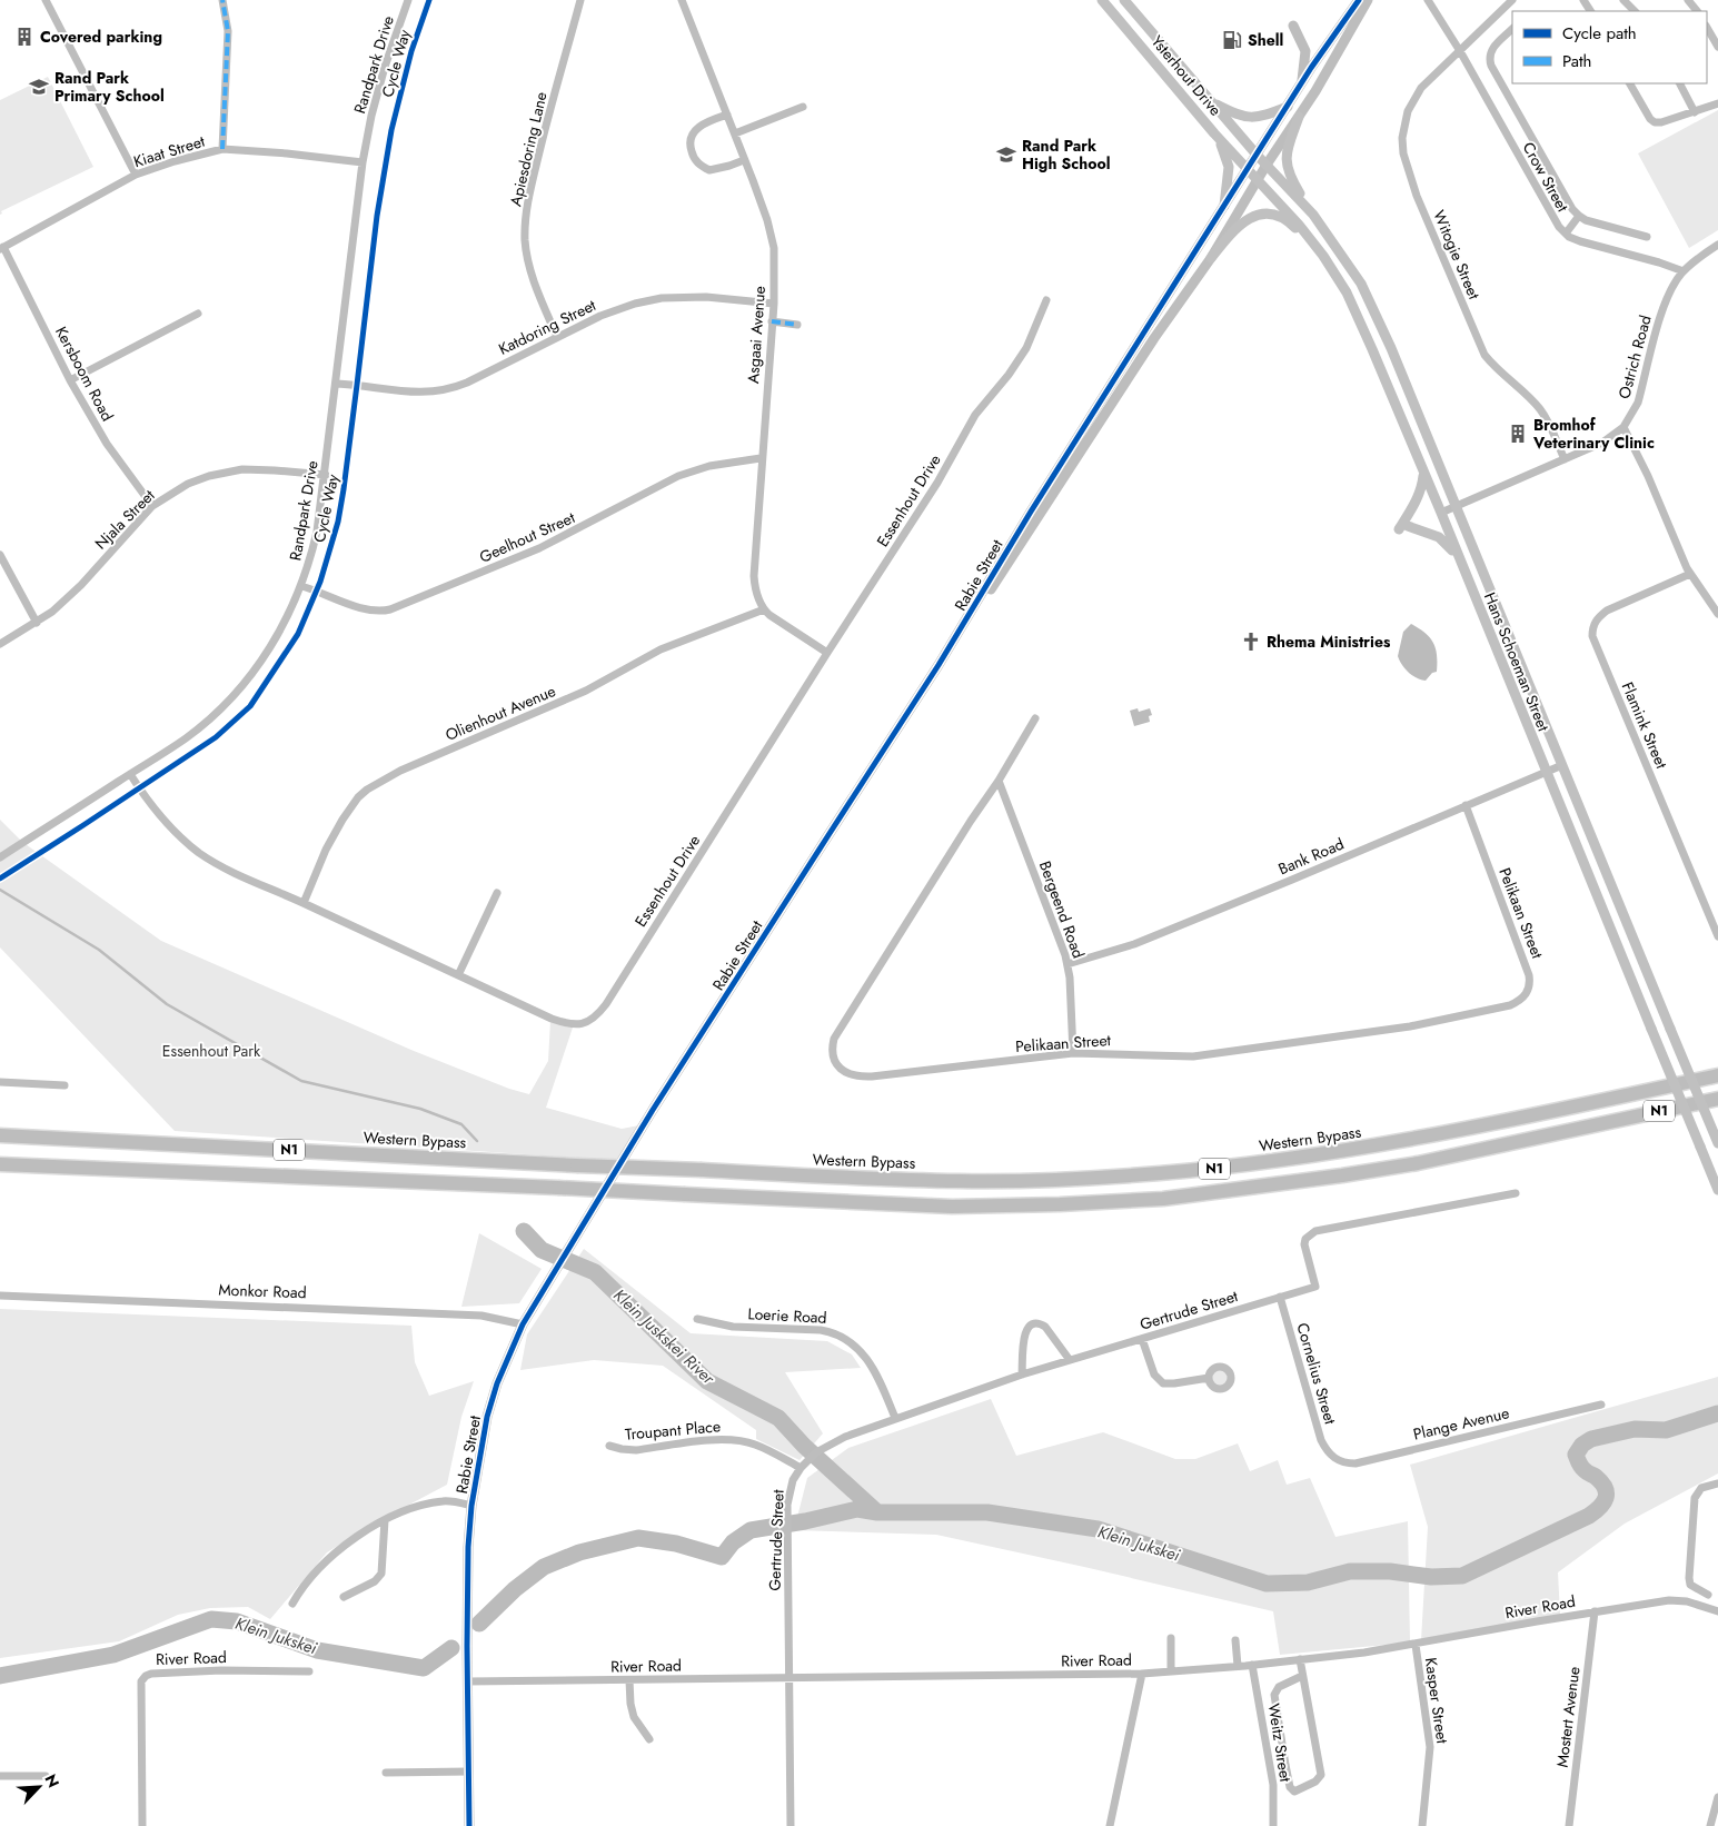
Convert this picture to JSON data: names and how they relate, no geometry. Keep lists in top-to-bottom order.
{
  "streets": {
    "highway": ["N1", "Western Bypass"],
    "main road": ["Ysterhout Drive", "Hans Schoeman Street"],
    "street": [
      "Randpark Drive",
      "Apiesdoring Lane",
      "Kiaat Street",
      "Crow Street",
      "Witogie Street",
      "Katdoring Street",
      "Asgaai Avenue",
      "Ostrich Road",
      "Kersboom Road",
      "Essenhout Drive",
      "Njala Street",
      "Geelhout Street",
      "Rabie Street",
      "Olienhout Avenue",
      "Flamink Street",
      "Bank Road",
      "Bergeend Road",
      "Pelikaan Street",
      "Monkor Road",
      "Gertrude Street",
      "Loerie Road",
      "Cornelius Street",
      "Plange Avenue",
      "Troupant Place",
      "River Road",
      "Kasper Street",
      "Mostert Avenue",
      "Weitz Street"
    ],
    "cycle path": ["Cycle Way"]
  },
  "crossings": [
    ["Randpark Drive", "Kiaat Street"],
    ["Randpark Drive", "Katdoring Street"],
    ["Randpark Drive", "Essenhout Drive"],
    ["Randpark Drive", "Njala Street"],
    ["Randpark Drive", "Geelhout Street"],
    ["Ysterhout Drive", "Rabie Street"],
    ["Ysterhout Drive", "Hans Schoeman Street"],
    ["Apiesdoring Lane", "Katdoring Street"],
    ["Kiaat Street", "Kersboom Road"],
    ["Crow Street", "Witogie Street"],
    ["Crow Street", "Ostrich Road"],
    ["Witogie Street", "Ostrich Road"],
    ["Katdoring Street", "Asgaai Avenue"],
    ["Asgaai Avenue", "Geelhout Street"],
    ["Asgaai Avenue", "Olienhout Avenue"],
    ["Ostrich Road", "Hans Schoeman Street"],
    ["Kersboom Road", "Njala Street"],
    ["Essenhout Drive", "Olienhout Avenue"],
    ["Rabie Street", "Hans Schoeman Street"],
    ["Rabie Street", "Monkor Road"],
    ["Rabie Street", "River Road"],
    ["Hans Schoeman Street", "Bank Road"],
    ["Bank Road", "Bergeend Road"],
    ["Bank Road", "Pelikaan Street"],
    ["Bergeend Road", "Pelikaan Street"],
    ["Gertrude Street", "Loerie Road"],
    ["Gertrude Street", "Cornelius Street"],
    ["Gertrude Street", "Troupant Place"],
    ["Gertrude Street", "River Road"],
    ["Cornelius Street", "Plange Avenue"],
    ["River Road", "Kasper Street"],
    ["River Road", "Mostert Avenue"],
    ["River Road", "Weitz Street"]
  ],
  "water": ["Klein Juskskei River", "Klein Jukskei"],
  "parks": ["Essenhout Park"],
  "places": {
    "building": ["Covered parking", "Bromhof Veterinary Clinic"],
    "fuel station": ["Shell"],
    "school or university": ["Rand Park Primary School", "Rand Park High School"],
    "church": ["Rhema Ministries"]
  },
  "legend": ["Cycle path", "Path"],
  "north": "top right"
}
